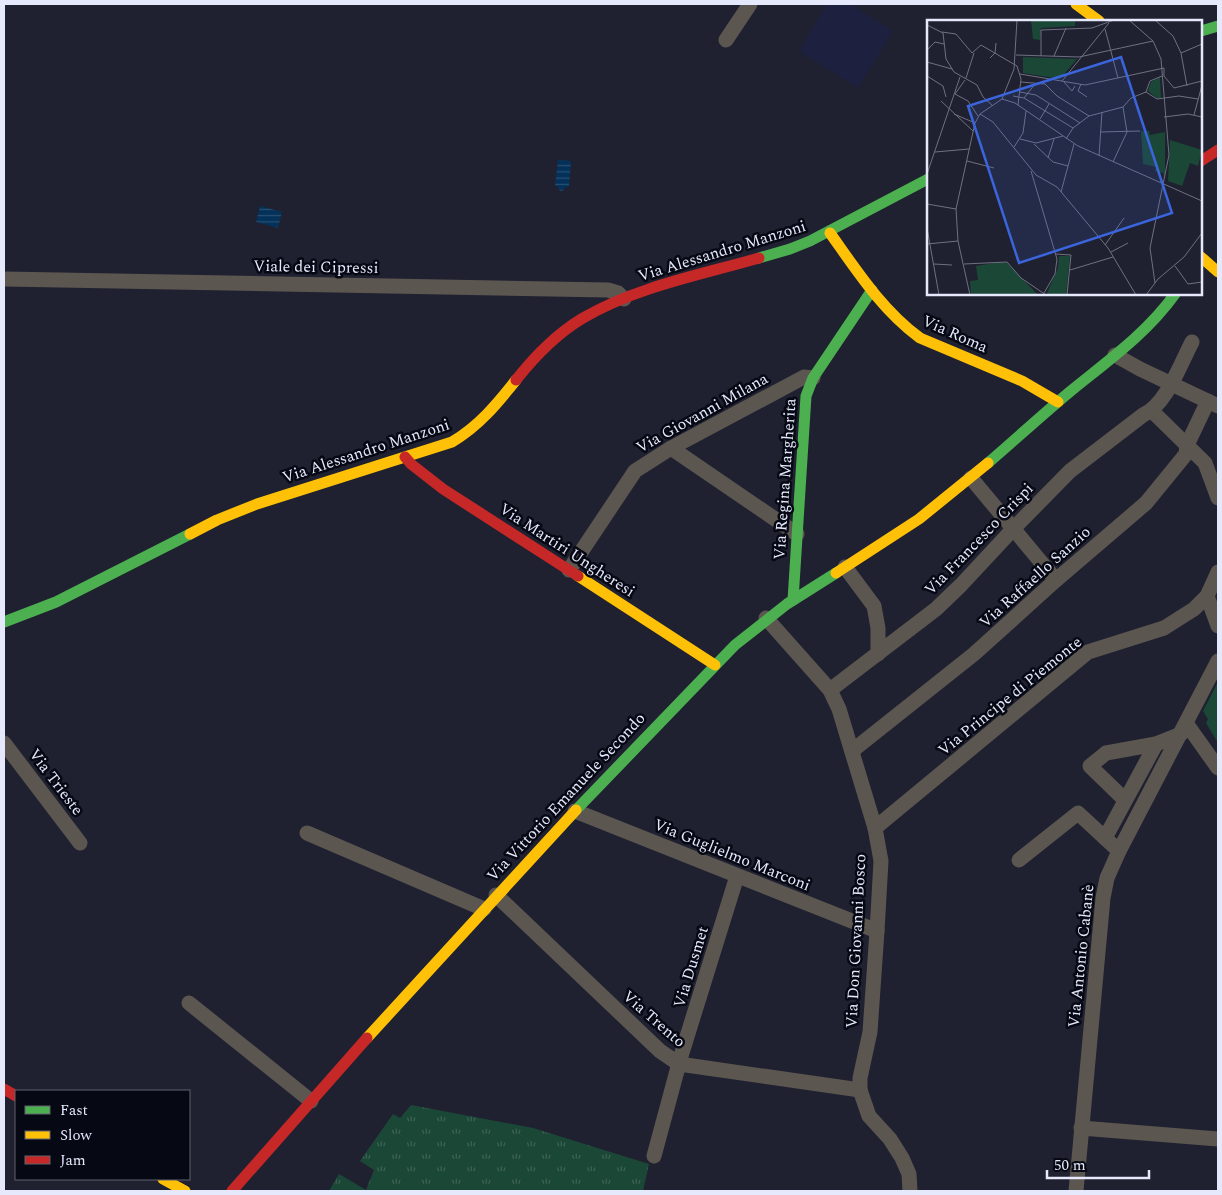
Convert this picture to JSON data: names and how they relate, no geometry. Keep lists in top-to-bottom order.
{
  "streets": {
    "street": [
      "Via Alessandro Manzoni",
      "Viale dei Cipressi",
      "Via Roma",
      "Via Giovanni Milana",
      "Via Regina Margherita",
      "Via Francesco Crispi",
      "Via Martiri Ungheresi",
      "Via Raffaello Sanzio",
      "Via Principe di Piemonte",
      "Via Trieste",
      "Via Vittorio Emanuele Secondo",
      "Via Guglielmo Marconi",
      "Via Don Giovanni Bosco",
      "Via Antonio Cabanè",
      "Via Dusmet",
      "Via Trento"
    ]
  },
  "crossings": [
    ["Via Alessandro Manzoni", "Viale dei Cipressi"],
    ["Via Alessandro Manzoni", "Via Roma"],
    ["Via Alessandro Manzoni", "Via Martiri Ungheresi"],
    ["Via Roma", "Via Regina Margherita"],
    ["Via Roma", "Via Vittorio Emanuele Secondo"],
    ["Via Giovanni Milana", "Via Regina Margherita"],
    ["Via Giovanni Milana", "Via Martiri Ungheresi"],
    ["Via Regina Margherita", "Via Vittorio Emanuele Secondo"],
    ["Via Francesco Crispi", "Via Don Giovanni Bosco"],
    ["Via Martiri Ungheresi", "Via Vittorio Emanuele Secondo"],
    ["Via Raffaello Sanzio", "Via Don Giovanni Bosco"],
    ["Via Principe di Piemonte", "Via Don Giovanni Bosco"],
    ["Via Vittorio Emanuele Secondo", "Via Guglielmo Marconi"],
    ["Via Vittorio Emanuele Secondo", "Via Don Giovanni Bosco"],
    ["Via Vittorio Emanuele Secondo", "Via Trento"],
    ["Via Guglielmo Marconi", "Via Don Giovanni Bosco"],
    ["Via Guglielmo Marconi", "Via Dusmet"],
    ["Via Don Giovanni Bosco", "Via Trento"],
    ["Via Dusmet", "Via Trento"]
  ],
  "legend": ["Fast", "Slow", "Jam"],
  "scale_bar": "50 m"
}
